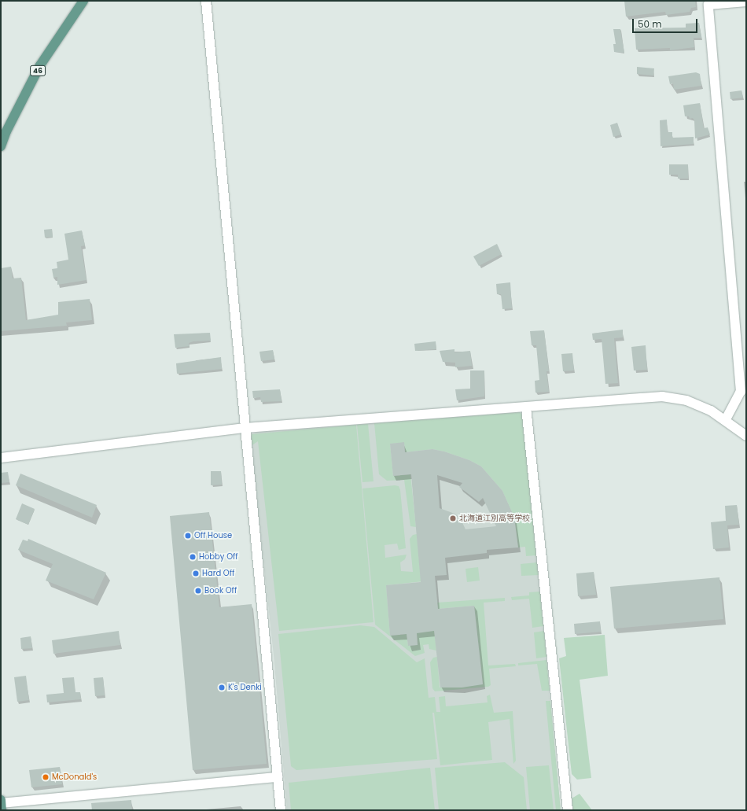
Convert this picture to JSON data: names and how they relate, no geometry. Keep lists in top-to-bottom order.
{
  "streets": {
    "main road": ["46"]
  },
  "places": [
    "北海道江別高等学校",
    "Off House",
    "Hobby Off",
    "Hard Off",
    "Book Off",
    "K's Denki",
    "McDonald's"
  ],
  "scale_bar": "50 m"
}
